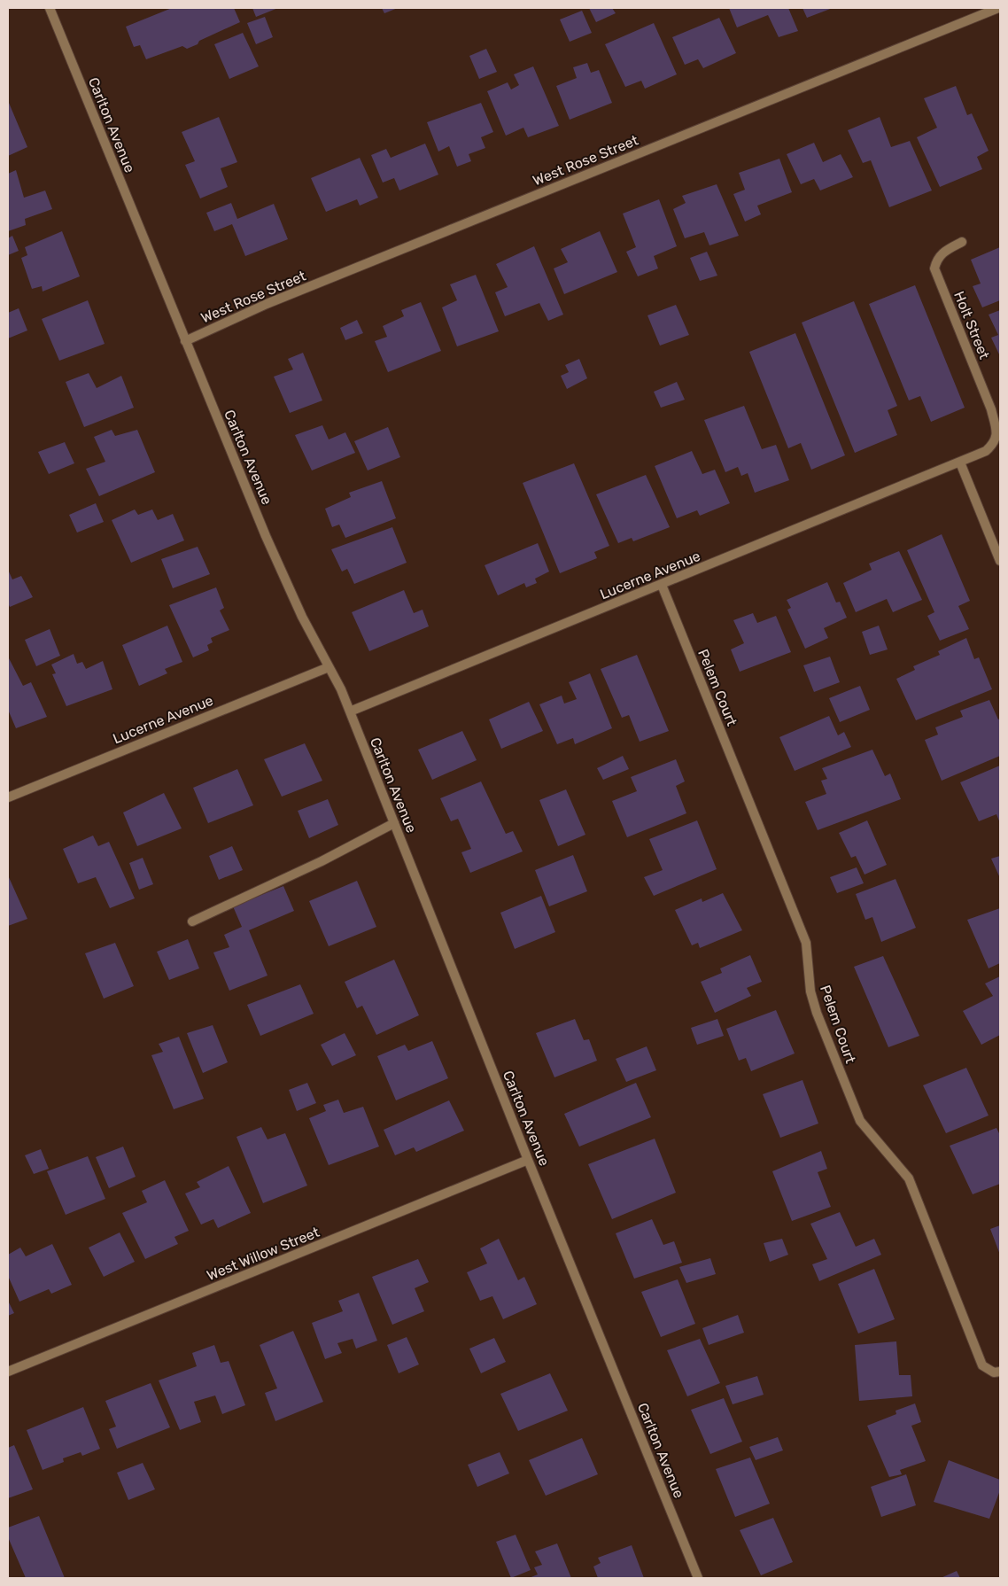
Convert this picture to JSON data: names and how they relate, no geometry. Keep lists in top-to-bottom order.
{
  "streets": {
    "street": [
      "Carlton Avenue",
      "West Rose Street",
      "Holt Street",
      "Lucerne Avenue",
      "Pelem Court",
      "West Willow Street"
    ]
  },
  "crossings": [
    ["Carlton Avenue", "West Rose Street"],
    ["Carlton Avenue", "Lucerne Avenue"],
    ["Carlton Avenue", "West Willow Street"],
    ["Holt Street", "Lucerne Avenue"],
    ["Lucerne Avenue", "Pelem Court"]
  ]
}
